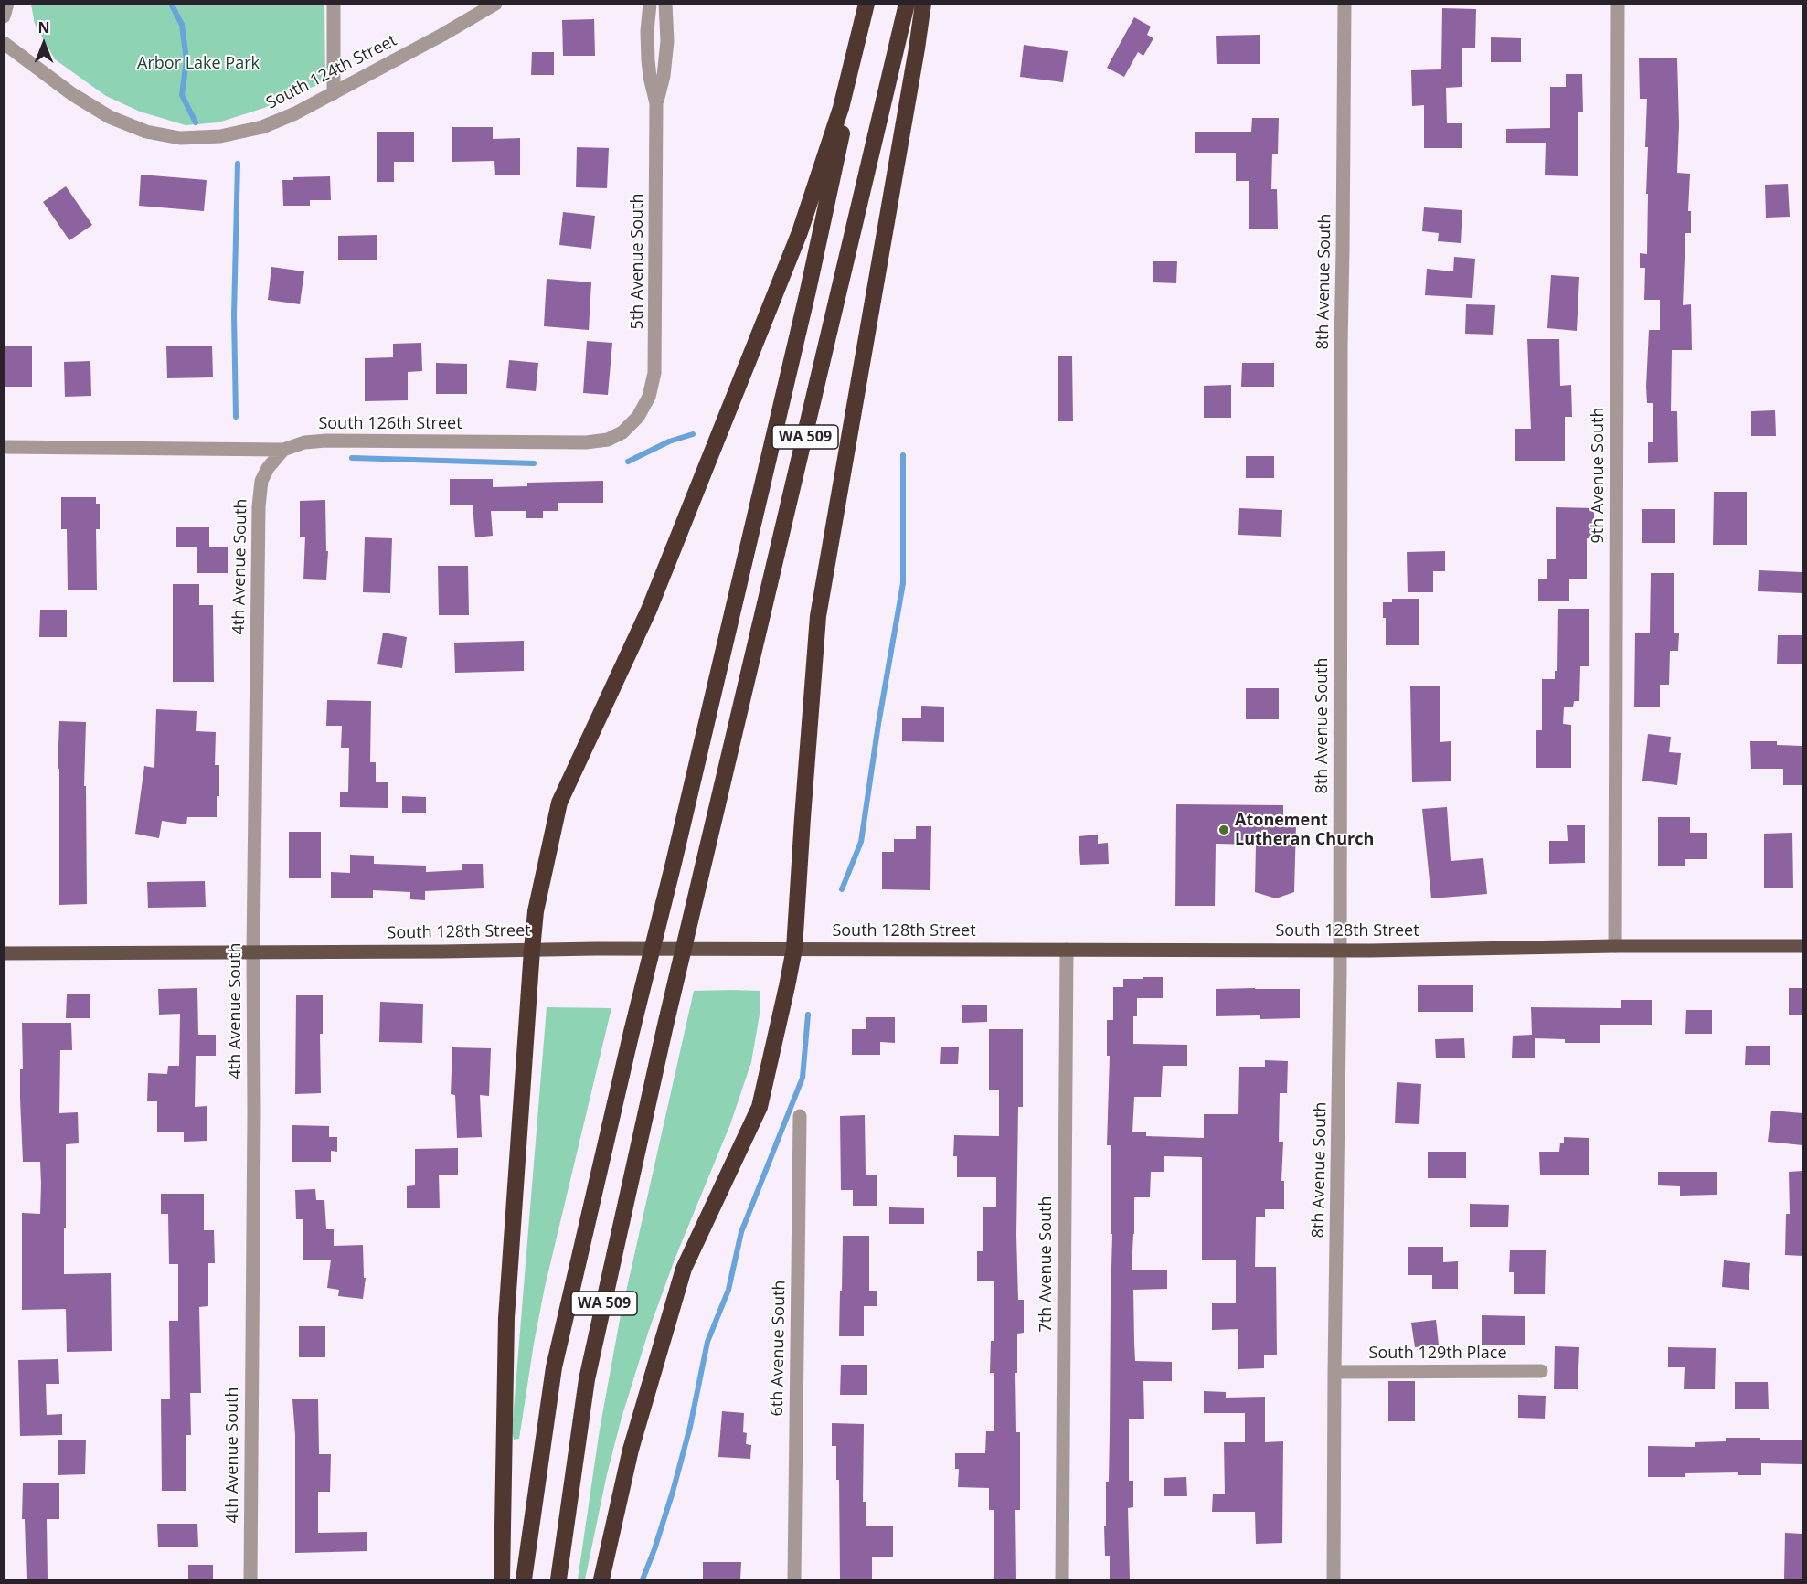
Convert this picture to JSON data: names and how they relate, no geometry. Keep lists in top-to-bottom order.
{
  "streets": {
    "highway": ["WA 509"],
    "main road": ["South 128th Street"],
    "street": [
      "South 124th Street",
      "5th Avenue South",
      "8th Avenue South",
      "South 126th Street",
      "9th Avenue South",
      "4th Avenue South",
      "7th Avenue South",
      "6th Avenue South",
      "South 129th Place"
    ]
  },
  "crossings": [
    ["5th Avenue South", "South 126th Street"],
    ["8th Avenue South", "South 128th Street"],
    ["8th Avenue South", "South 129th Place"],
    ["South 126th Street", "4th Avenue South"],
    ["9th Avenue South", "South 128th Street"],
    ["4th Avenue South", "South 128th Street"],
    ["South 128th Street", "7th Avenue South"]
  ],
  "parks": ["Arbor Lake Park"],
  "places": ["Atonement Lutheran Church"],
  "north": "top"
}
